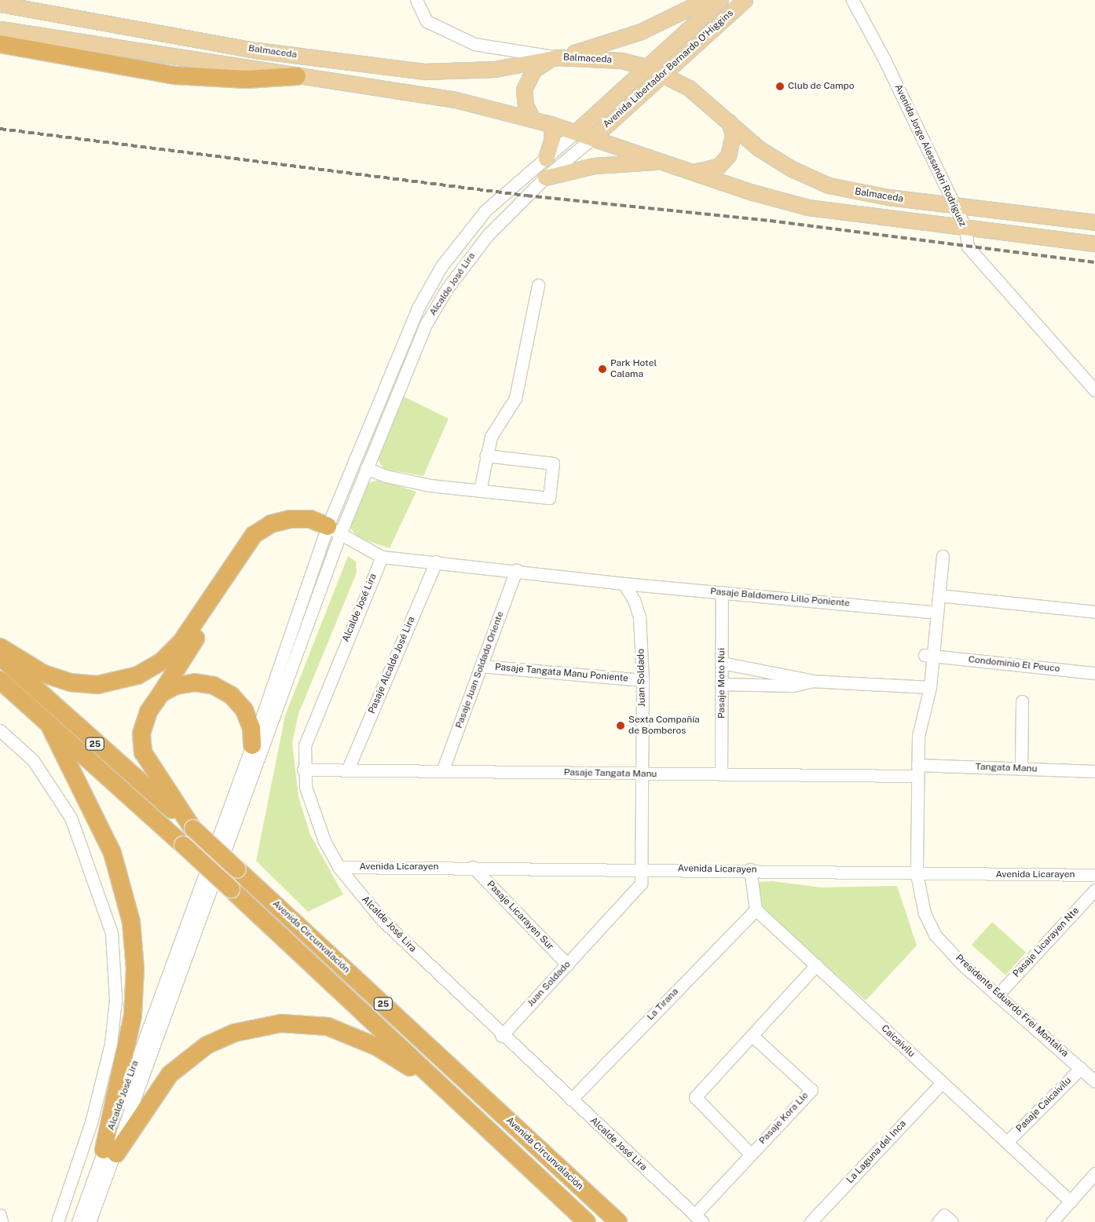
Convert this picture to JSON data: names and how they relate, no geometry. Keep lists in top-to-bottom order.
{
  "streets": {
    "highway": ["25", "Avenida Circunvalación"],
    "main road": ["Balmaceda", "Avenida Libertador Bernardo O'Higgins"],
    "street": [
      "Avenida Jorge Alessandri Rodríguez",
      "Alcalde José Lira",
      "Pasaje Baldomero Lillo Poniente",
      "Condominio El Peuco",
      "Pasaje Alcalde José Lira",
      "Pasaje Juan Soldado Oriente",
      "Pasaje Tangata Manu Poniente",
      "Juan Soldado",
      "Pasaje Moto Nui",
      "Tangata Manu",
      "Pasaje Tangata Manu",
      "Avenida Licarayen",
      "Pasaje Licarayen Sur",
      "Pasaje Licarayen Nte",
      "La Tirana",
      "Presidente Eduardo Frei Montalva",
      "Caicaivilu",
      "Pasaje Caicaivilu",
      "Pasaje Kora Lle",
      "La Laguna del Inca"
    ]
  },
  "crossings": [
    ["Balmaceda", "Avenida Libertador Bernardo O'Higgins"],
    ["Balmaceda", "Avenida Jorge Alessandri Rodríguez"],
    ["Balmaceda", "Alcalde José Lira"],
    ["Avenida Libertador Bernardo O'Higgins", "Alcalde José Lira"],
    ["Alcalde José Lira", "Juan Soldado"],
    ["Alcalde José Lira", "Pasaje Tangata Manu"],
    ["Alcalde José Lira", "Avenida Licarayen"],
    ["Alcalde José Lira", "La Tirana"],
    ["Alcalde José Lira", "Pasaje Kora Lle"],
    ["Pasaje Baldomero Lillo Poniente", "Juan Soldado"],
    ["Pasaje Baldomero Lillo Poniente", "Pasaje Moto Nui"],
    ["Pasaje Baldomero Lillo Poniente", "Presidente Eduardo Frei Montalva"],
    ["Condominio El Peuco", "Presidente Eduardo Frei Montalva"],
    ["Pasaje Alcalde José Lira", "Pasaje Tangata Manu"],
    ["Pasaje Juan Soldado Oriente", "Pasaje Tangata Manu Poniente"],
    ["Pasaje Juan Soldado Oriente", "Pasaje Tangata Manu"],
    ["Pasaje Tangata Manu Poniente", "Juan Soldado"],
    ["Juan Soldado", "Pasaje Tangata Manu"],
    ["Juan Soldado", "Avenida Licarayen"],
    ["Juan Soldado", "Pasaje Licarayen Sur"],
    ["Pasaje Moto Nui", "Pasaje Tangata Manu"],
    ["Tangata Manu", "Pasaje Tangata Manu"],
    ["Tangata Manu", "Presidente Eduardo Frei Montalva"],
    ["Pasaje Tangata Manu", "Presidente Eduardo Frei Montalva"],
    ["Avenida Licarayen", "Pasaje Licarayen Sur"],
    ["Avenida Licarayen", "Presidente Eduardo Frei Montalva"],
    ["Pasaje Licarayen Nte", "Presidente Eduardo Frei Montalva"],
    ["La Tirana", "Caicaivilu"],
    ["Presidente Eduardo Frei Montalva", "Pasaje Caicaivilu"],
    ["Caicaivilu", "Pasaje Caicaivilu"],
    ["Caicaivilu", "La Laguna del Inca"]
  ],
  "places": ["Club de Campo", "Park Hotel Calama", "Sexta Compañía de Bomberos"]
}
